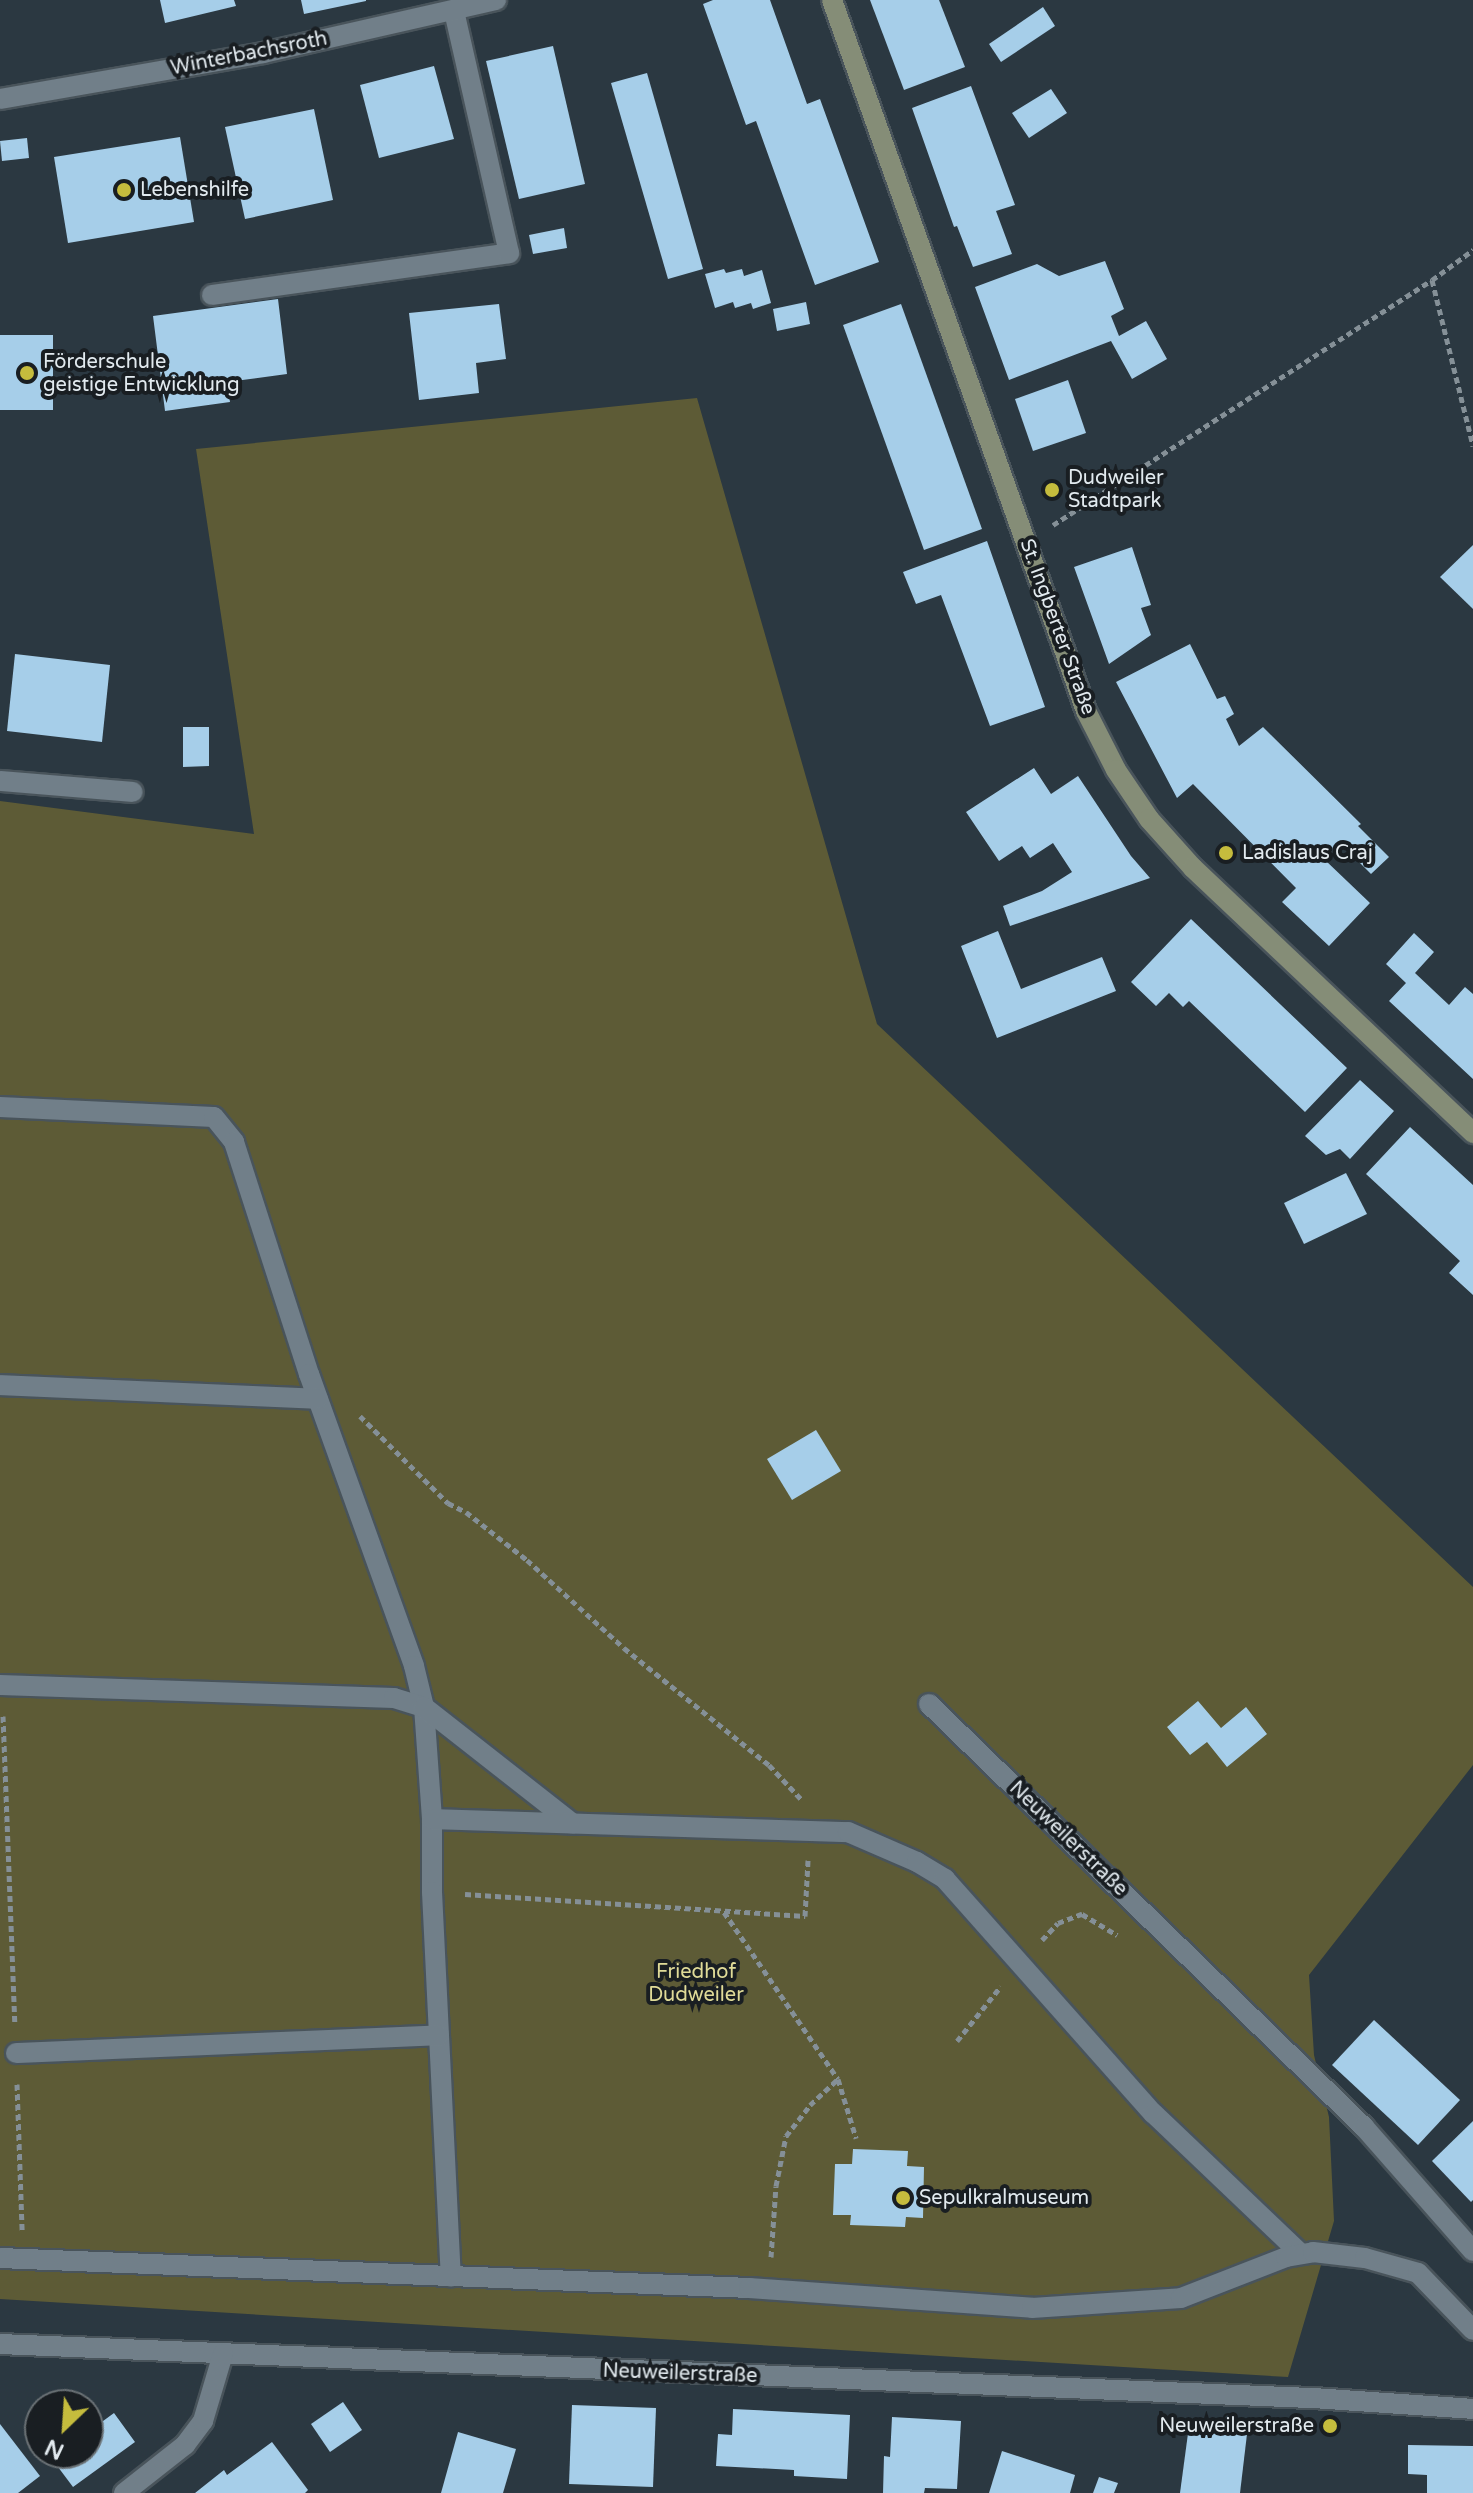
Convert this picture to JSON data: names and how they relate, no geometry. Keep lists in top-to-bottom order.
{
  "streets": {
    "main road": ["St. Ingberter Straße"],
    "street": ["Winterbachsroth", "Neuweilerstraße"]
  },
  "parks": ["Friedhof Dudweiler"],
  "places": [
    "Lebenshilfe",
    "Förderschule geistige Entwicklung",
    "Dudweiler Stadtpark",
    "Ladislaus Craj",
    "Sepulkralmuseum",
    "Neuweilerstraße"
  ],
  "north": "bottom left"
}
